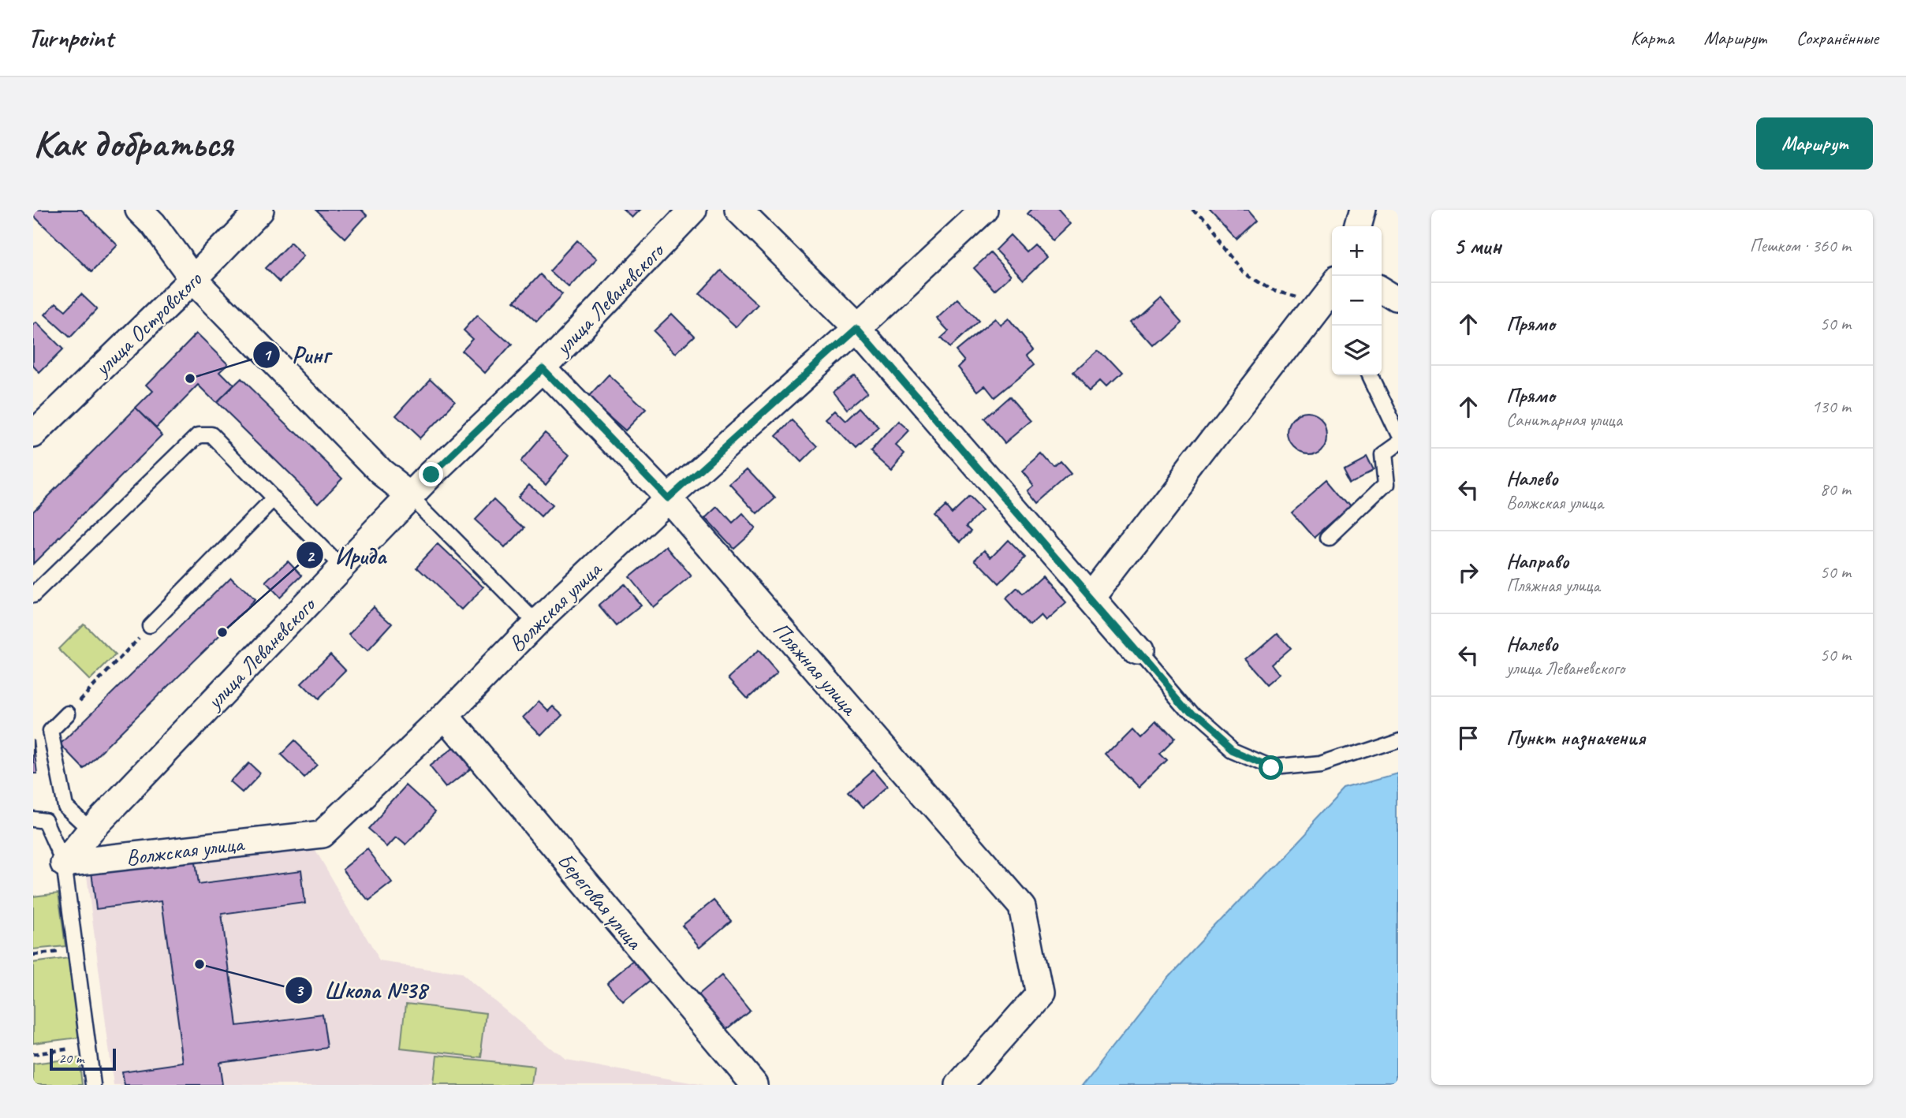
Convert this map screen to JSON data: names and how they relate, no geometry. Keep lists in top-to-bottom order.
{
  "streets": {
    "street": [
      "улица Леваневского",
      "улица Островского",
      "Волжская улица",
      "Пляжная улица",
      "Береговая улица"
    ]
  },
  "crossings": [
    ["улица Леваневского", "Волжская улица"],
    ["улица Леваневского", "Пляжная улица"],
    ["Волжская улица", "Пляжная улица"],
    ["Волжская улица", "Береговая улица"]
  ],
  "places": ["Ринг", "Ирида", "Школа №38"],
  "scale_bar": "20 m",
  "page": {
    "header": "Turnpoint",
    "nav": ["Карта", "Маршрут", "Сохранённые"],
    "buttons": "Маршрут",
    "title": "Как добраться",
    "heading": ["5 мин", "Пешком · 360 m"],
    "map_buttons": ["+", "−"],
    "list": [
      ["Прямо", "50 m"],
      ["Прямо", "Санитарная улица", "130 m"],
      ["Налево", "Волжская улица", "80 m"],
      ["Направо", "Пляжная улица", "50 m"],
      ["Налево", "улица Леваневского", "50 m"],
      "Пункт назначения"
    ],
    "scale": "20 m"
  }
}
